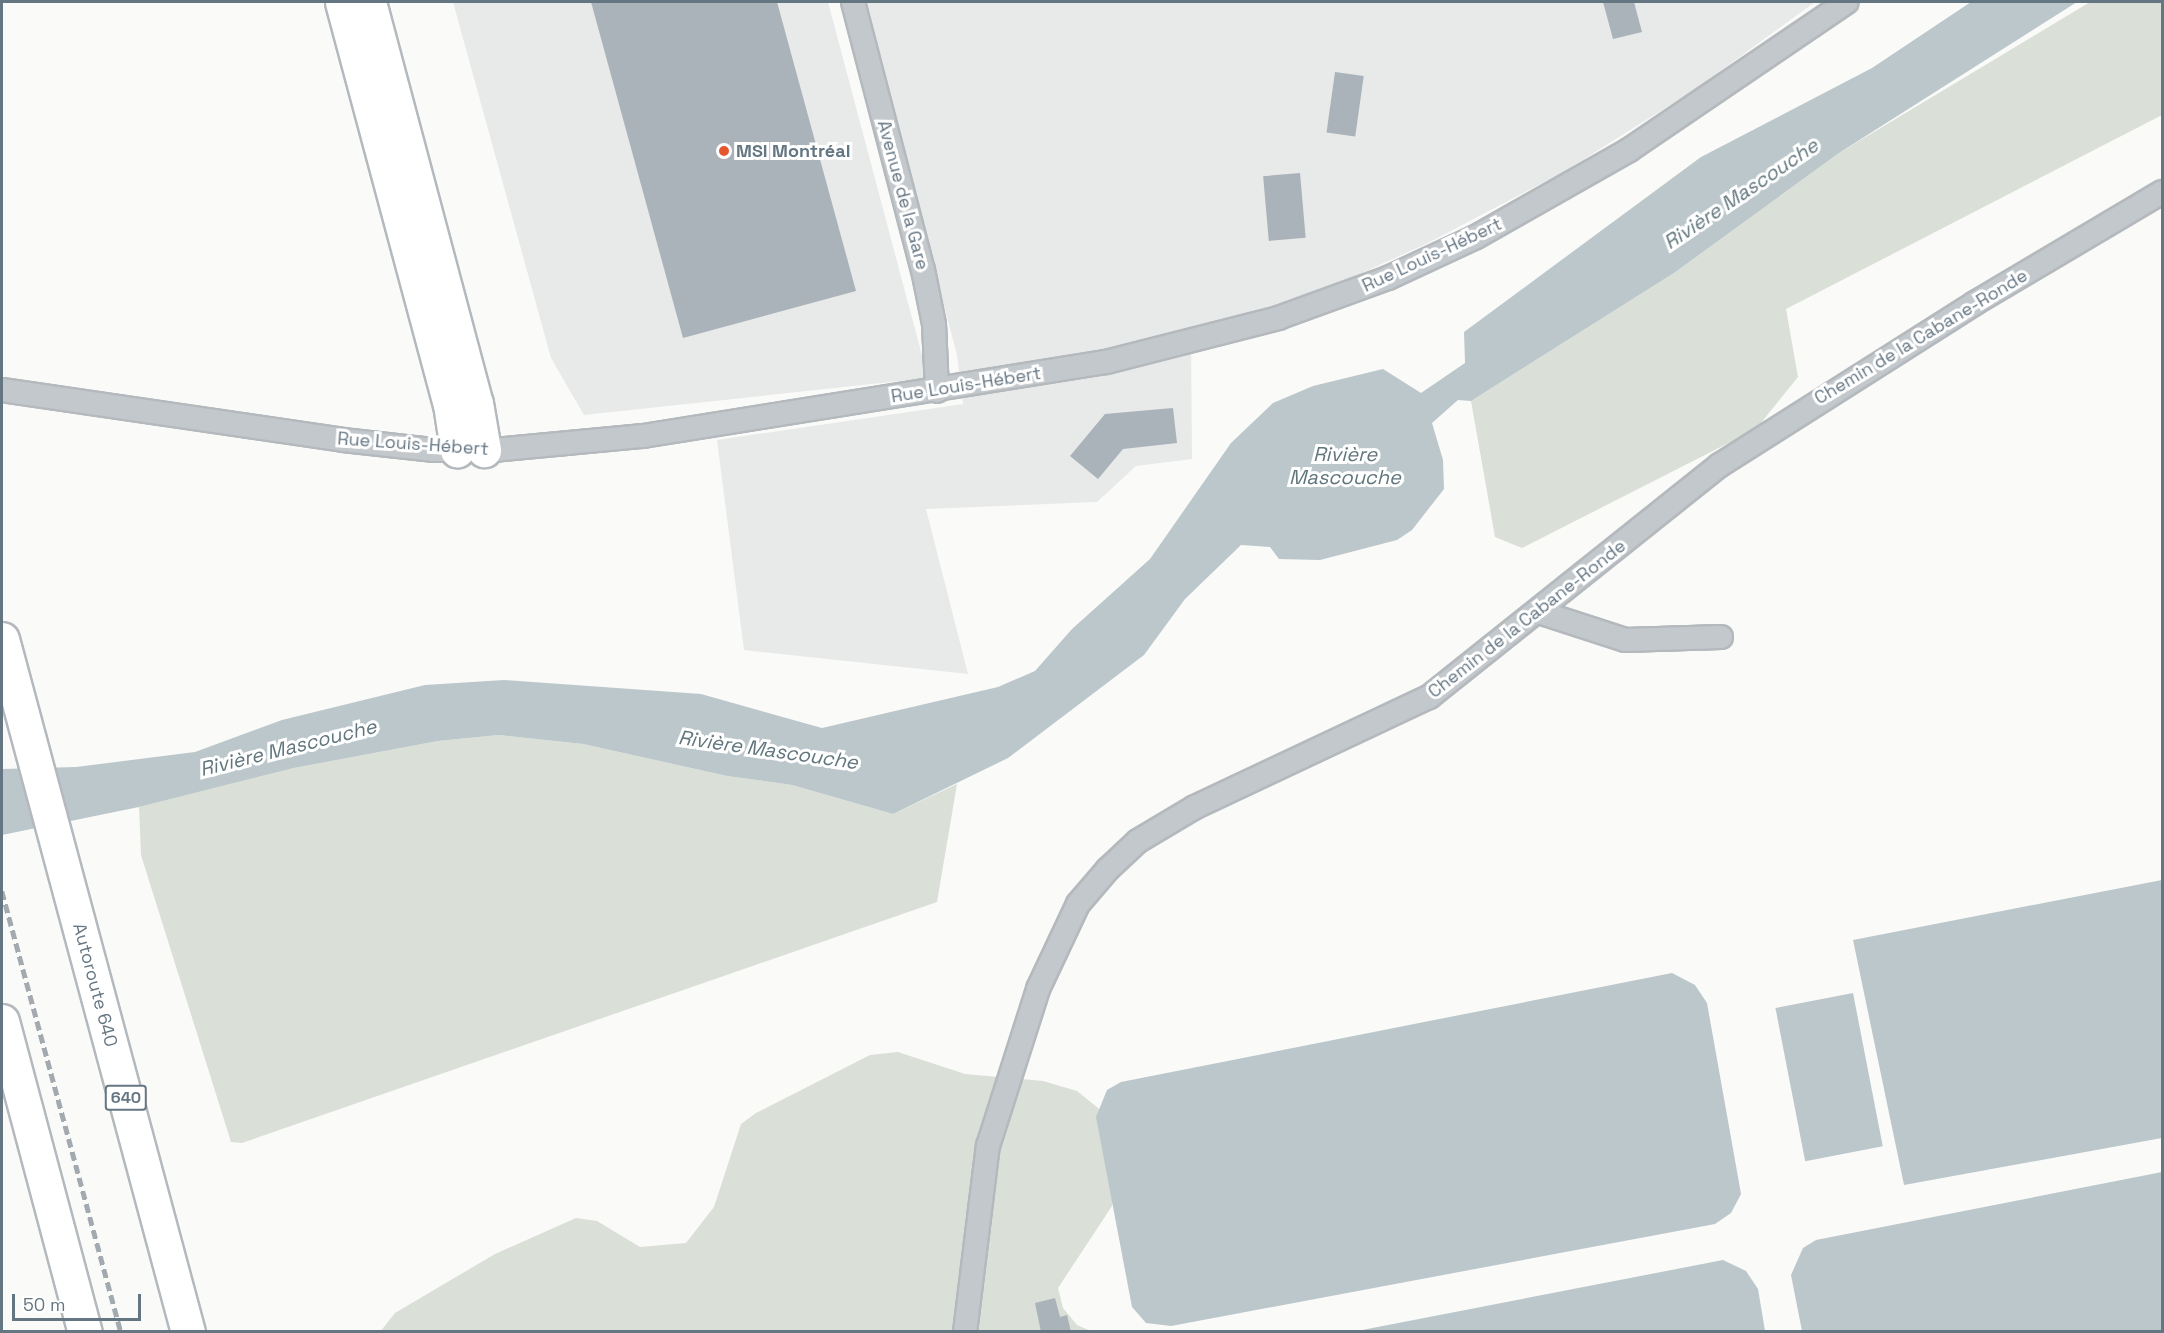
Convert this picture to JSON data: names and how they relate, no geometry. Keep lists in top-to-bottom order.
{
  "streets": {
    "highway": ["Autoroute 640", "640"],
    "street": ["Avenue de la Gare", "Rue Louis-Hébert", "Chemin de la Cabane-Ronde"]
  },
  "crossings": [
    ["Avenue de la Gare", "Rue Louis-Hébert"]
  ],
  "water": ["Rivière Mascouche"],
  "places": ["MSI Montréal"],
  "scale_bar": "50 m"
}
